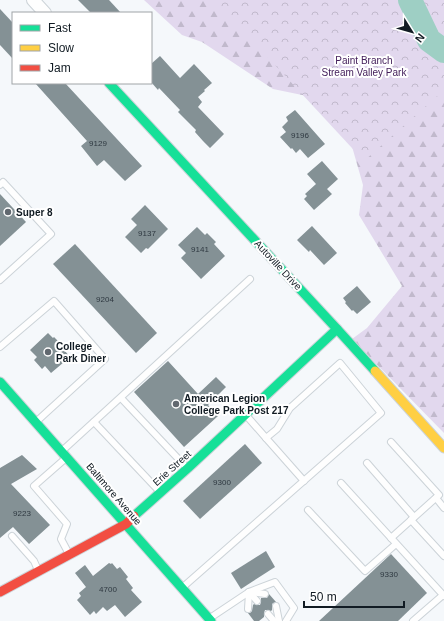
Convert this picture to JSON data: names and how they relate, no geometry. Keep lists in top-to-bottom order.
{
  "streets": {
    "street": ["Autoville Drive", "Erie Street", "Baltimore Avenue"]
  },
  "crossings": [
    ["Autoville Drive", "Erie Street"],
    ["Erie Street", "Baltimore Avenue"]
  ],
  "parks": ["Paint Branch Stream Valley Park"],
  "places": ["Super 8", "College Park Diner", "American Legion College Park Post 217"],
  "house_numbers": [
    "9196",
    "9129",
    "9137",
    "9141",
    "9204",
    "9300",
    "9223",
    "9330",
    "4700"
  ],
  "legend": ["Fast", "Slow", "Jam"],
  "scale_bar": "50 m",
  "north": "bottom right"
}
